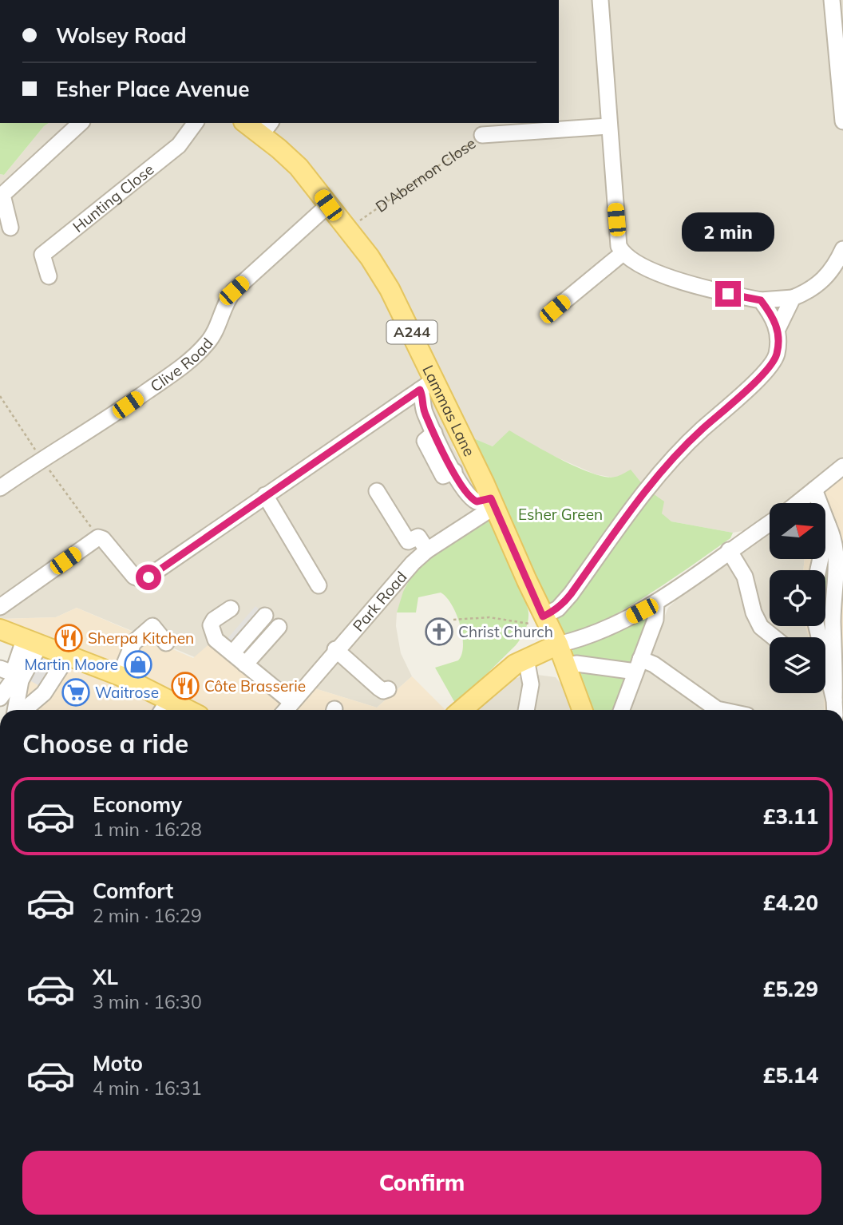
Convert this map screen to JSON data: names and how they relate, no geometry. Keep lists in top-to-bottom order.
{
  "streets": {
    "main road": ["A244", "Lammas Lane"],
    "street": [
      "D'Abernon Close",
      "Hunting Close",
      "Clive Road",
      "Park Road"
    ]
  },
  "crossings": [
    ["D'Abernon Close", "Lammas Lane"],
    ["Clive Road", "Lammas Lane"],
    ["Lammas Lane", "Park Road"]
  ],
  "parks": ["Esher Green"],
  "places": {
    "church": ["Christ Church"],
    "restaurant": ["Sherpa Kitchen", "Côte Brasserie"],
    "shop": ["Martin Moore"],
    "supermarket": ["Waitrose"]
  },
  "north": "right",
  "page": {
    "banner": ["Wolsey Road", "Esher Place Avenue"],
    "bubble": "2 min",
    "heading": "Choose a ride",
    "list": [
      {
        "name": "Economy",
        "note": "1 min · 16:28",
        "value": "£3.11"
      },
      {
        "name": "Comfort",
        "note": "2 min · 16:29",
        "value": "£4.20"
      },
      {
        "name": "XL",
        "note": "3 min · 16:30",
        "value": "£5.29"
      },
      {
        "name": "Moto",
        "note": "4 min · 16:31",
        "value": "£5.14"
      }
    ],
    "buttons": "Confirm"
  }
}
